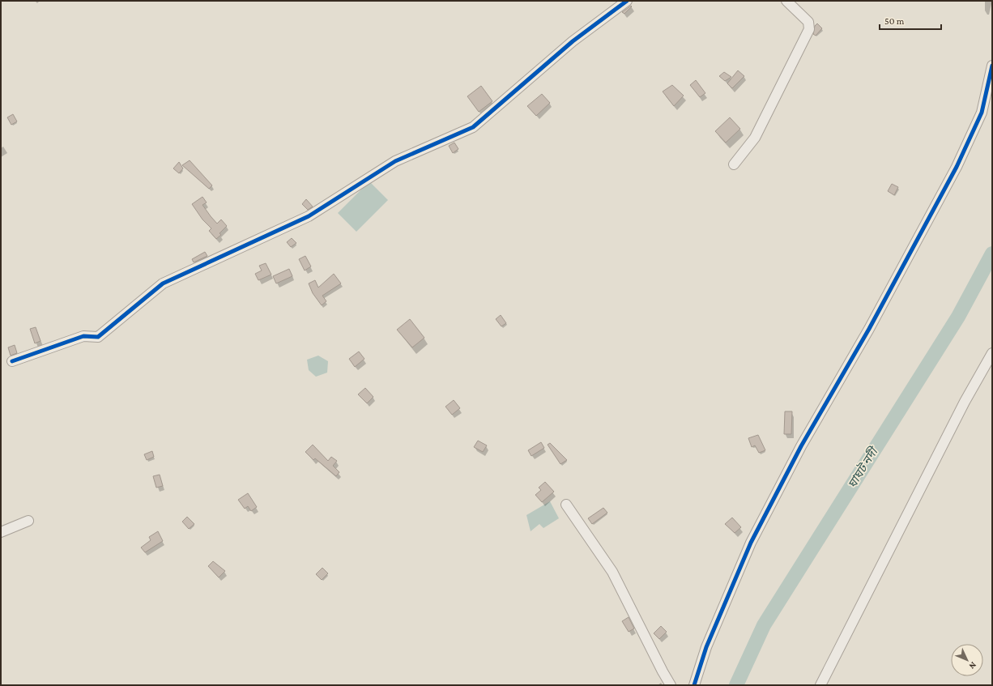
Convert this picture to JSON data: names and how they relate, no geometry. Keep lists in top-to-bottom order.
{
  "water": ["ঘাঘট নদী"],
  "scale_bar": "50 m",
  "north": "bottom right"
}
